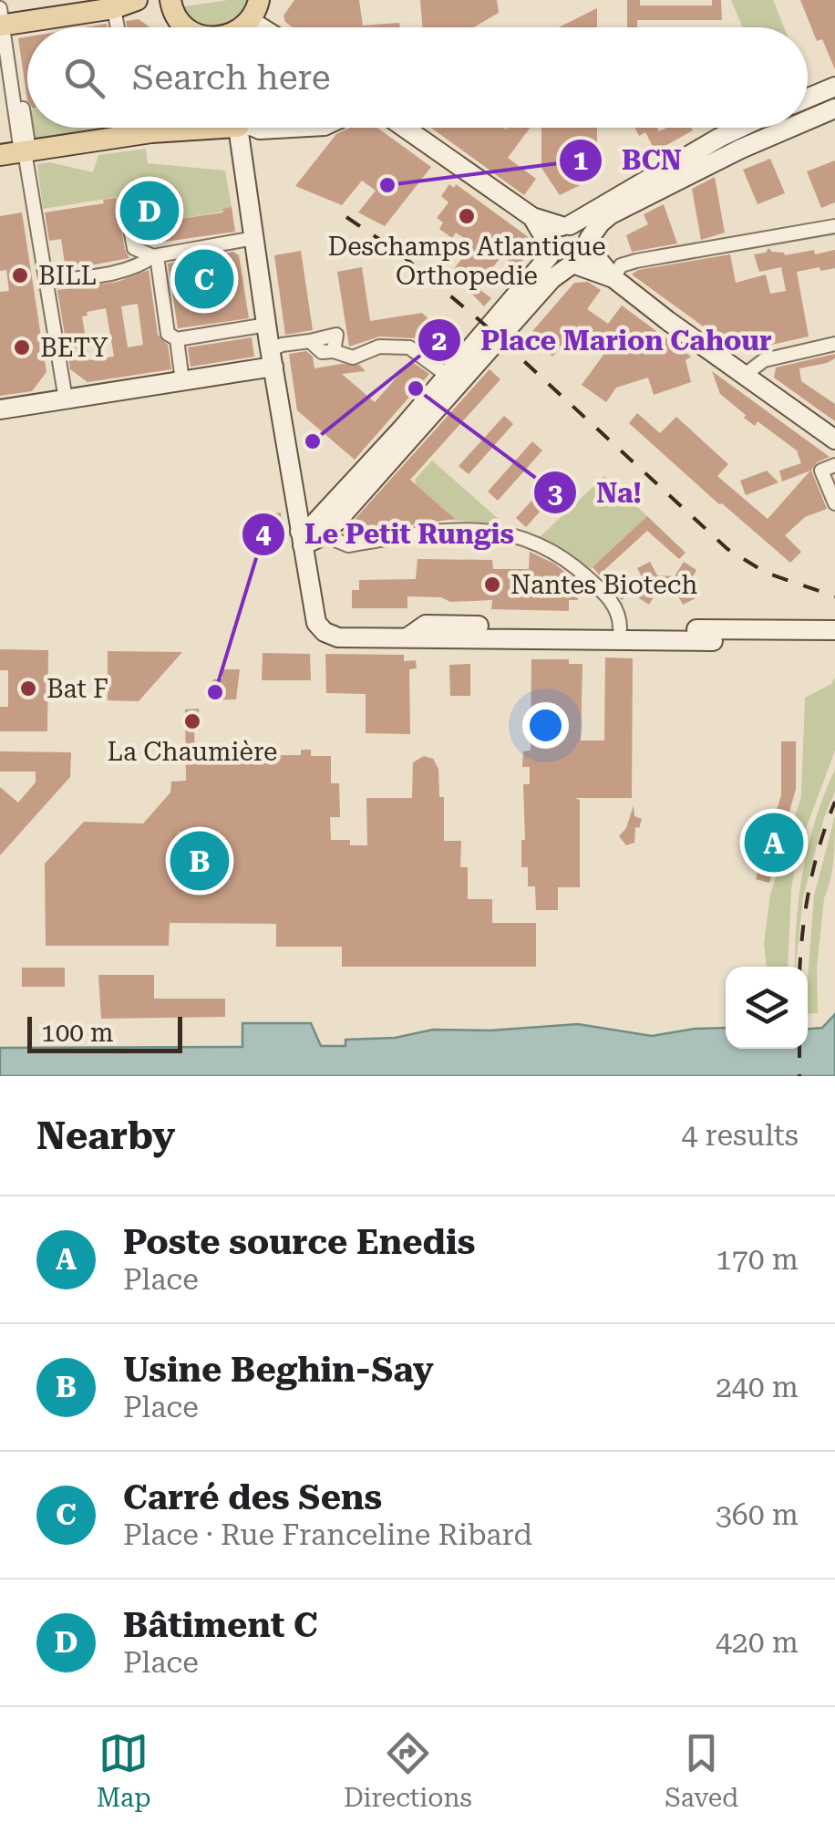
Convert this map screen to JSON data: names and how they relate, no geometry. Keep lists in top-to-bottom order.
{
  "places": [
    "BCN",
    "Deschamps Atlantique Orthopedie",
    "BILL",
    "BETY",
    "Na!",
    "Place Marion Cahour",
    "Nantes Biotech",
    "Bat F",
    "Le Petit Rungis",
    "La Chaumière"
  ],
  "scale_bar": "100 m",
  "page": {
    "search": "Search here",
    "pins": [
      "D",
      "C",
      "A",
      "B"
    ],
    "scale": "100 m",
    "heading": ["Nearby", "4 results"],
    "list": [
      {
        "mark": "A",
        "name": "Poste source Enedis",
        "note": "Place",
        "value": "170 m"
      },
      {
        "mark": "B",
        "name": "Usine Beghin-Say",
        "note": "Place",
        "value": "240 m"
      },
      {
        "mark": "C",
        "name": "Carré des Sens",
        "note": "Place · Rue Franceline Ribard",
        "value": "360 m"
      },
      {
        "mark": "D",
        "name": "Bâtiment C",
        "note": "Place",
        "value": "420 m"
      }
    ],
    "nav": ["Map", "Directions", "Saved"]
  }
}
